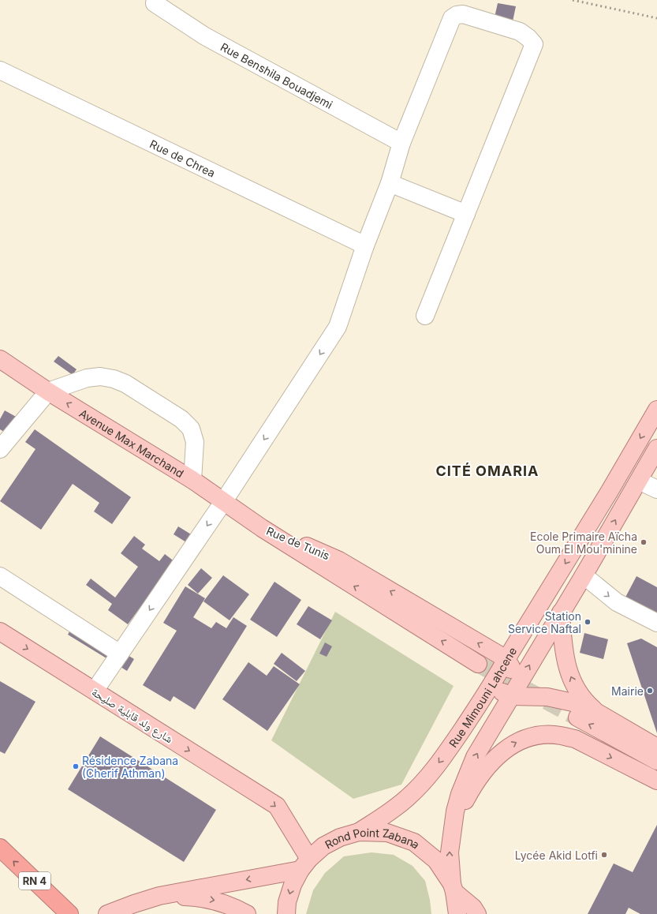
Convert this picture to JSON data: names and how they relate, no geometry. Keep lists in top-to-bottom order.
{
  "streets": {
    "highway": ["RN 4"],
    "main road": [
      "Avenue Max Marchand",
      "Rue de Tunis",
      "Rue Mimouni Lahcene",
      "شارع ولد قابلية صليحة",
      "Rond Point Zabana"
    ],
    "street": ["Rue Benshila Bouadjemi", "Rue de Chrea"]
  },
  "crossings": [
    ["Avenue Max Marchand", "Rue de Tunis"],
    ["Rue de Tunis", "Rue Mimouni Lahcene"],
    ["Rue Mimouni Lahcene", "Rond Point Zabana"],
    ["شارع ولد قابلية صليحة", "Rond Point Zabana"]
  ],
  "one_way": ["Avenue Max Marchand", "Rue de Tunis", "شارع ولد قابلية صليحة"],
  "districts": ["CITÉ OMARIA"],
  "places": [
    "Ecole Primaire Aïcha Oum El Mou'minine",
    "Station Service Naftal",
    "Mairie",
    "Résidence Zabana (Cherif Athman)",
    "Lycée Akid Lotfi"
  ]
}
